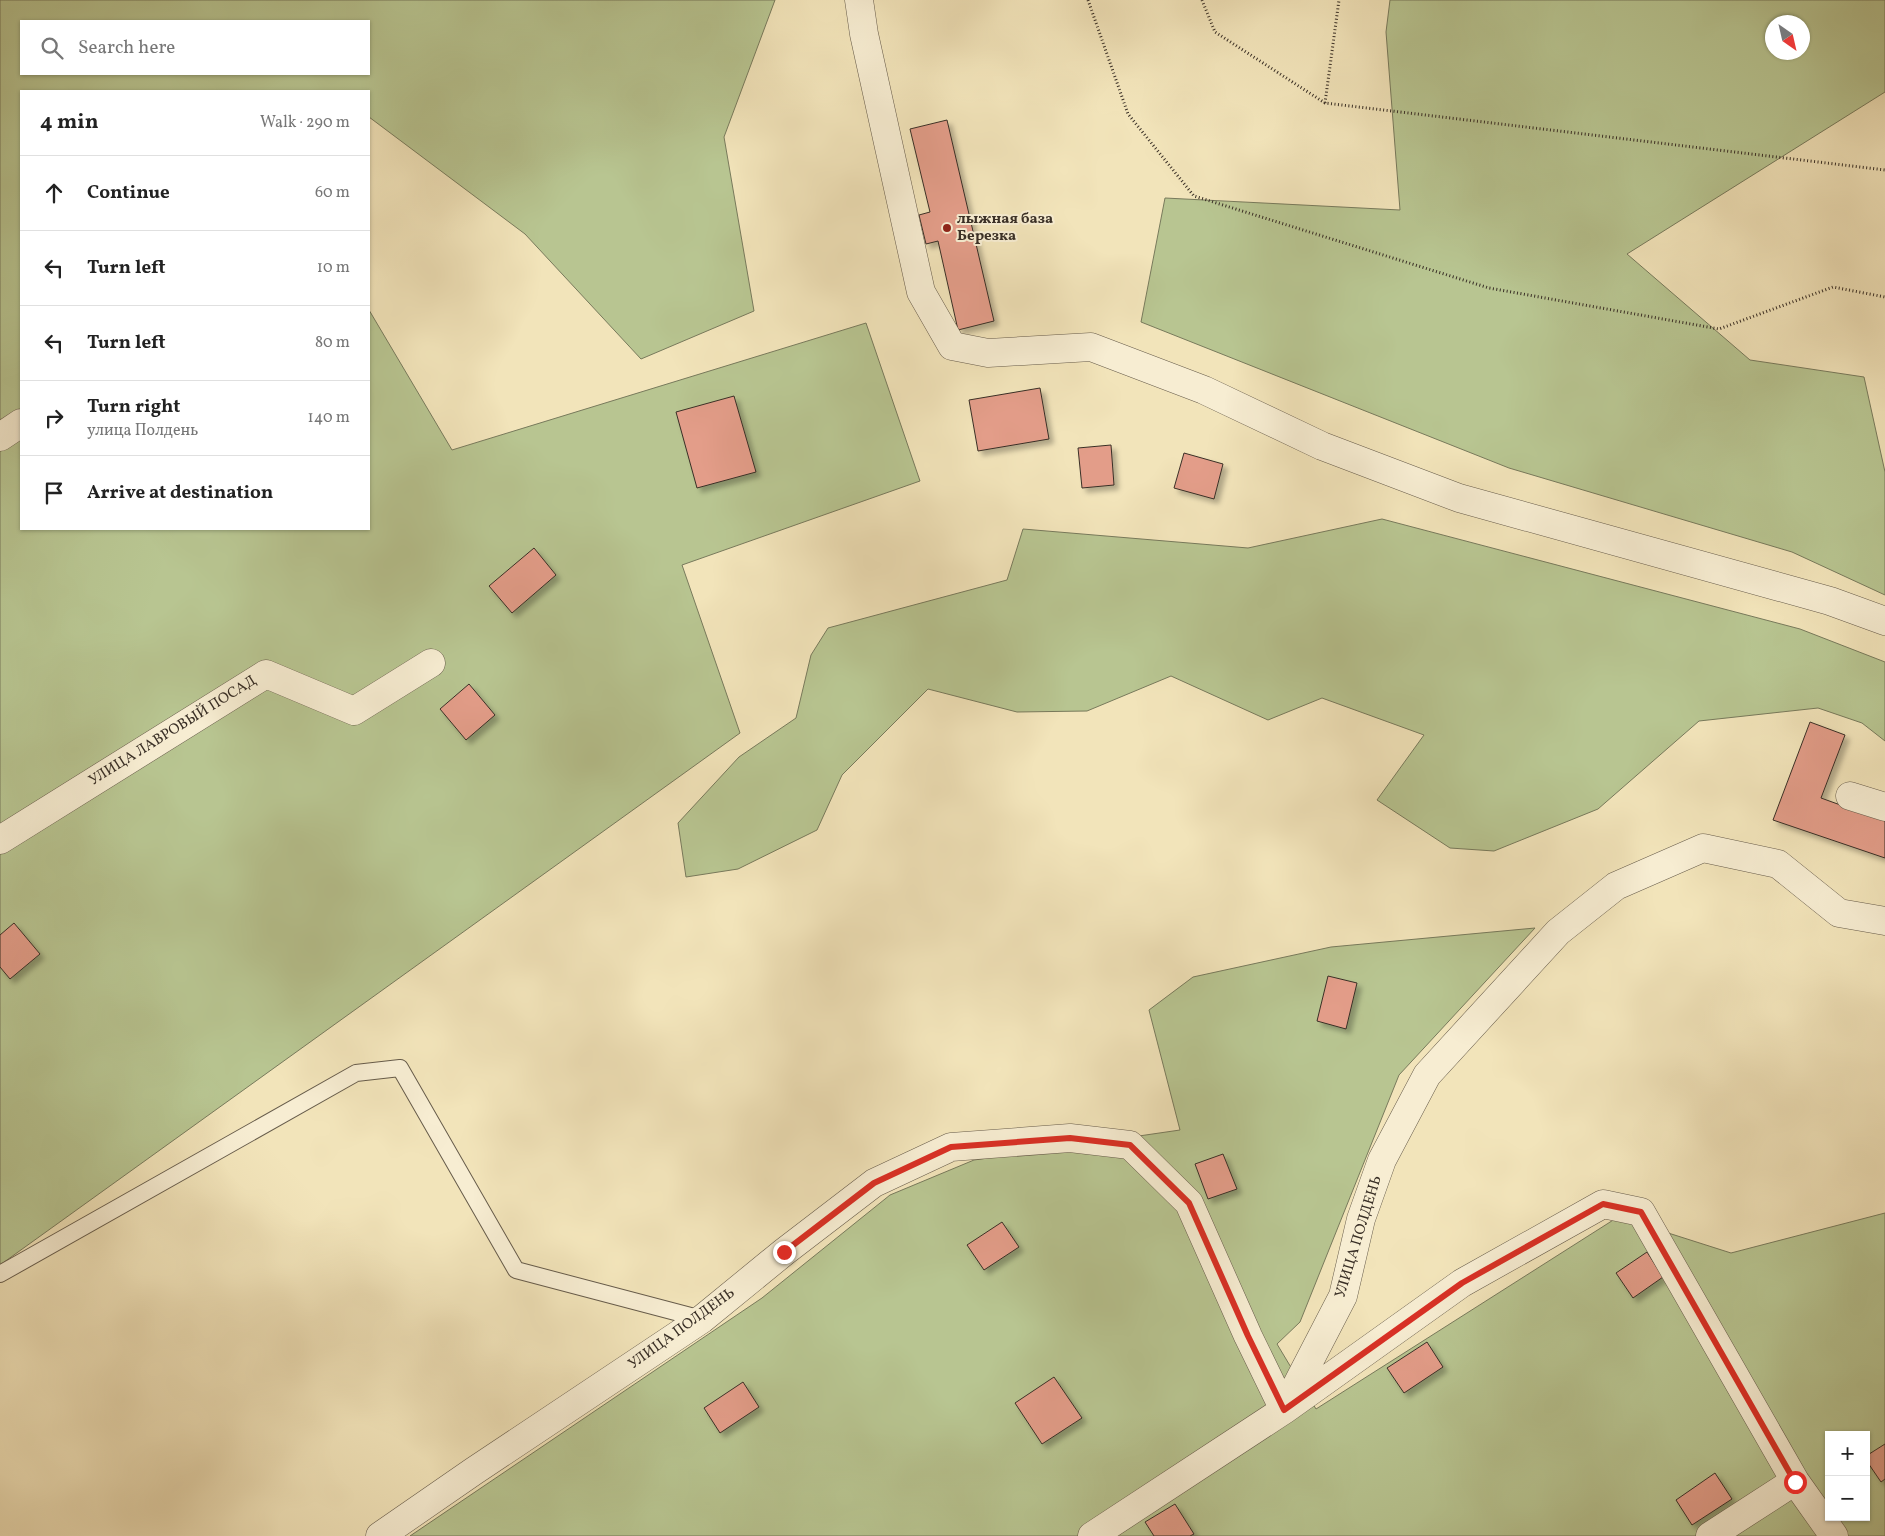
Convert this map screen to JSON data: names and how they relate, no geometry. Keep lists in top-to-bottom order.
{
  "streets": {
    "street": ["УЛИЦА ЛАВРОВЫЙ ПОСАД", "УЛИЦА ПОЛДЕНЬ"]
  },
  "places": ["лыжная база Березка"],
  "north": "bottom right",
  "page": {
    "search": "Search here",
    "heading": ["4 min", "Walk · 290 m"],
    "list": [
      ["Continue", "60 m"],
      ["Turn left", "10 m"],
      ["Turn left", "80 m"],
      ["Turn right", "улица Полдень", "140 m"],
      "Arrive at destination"
    ],
    "map_buttons": ["+", "−"]
  }
}
